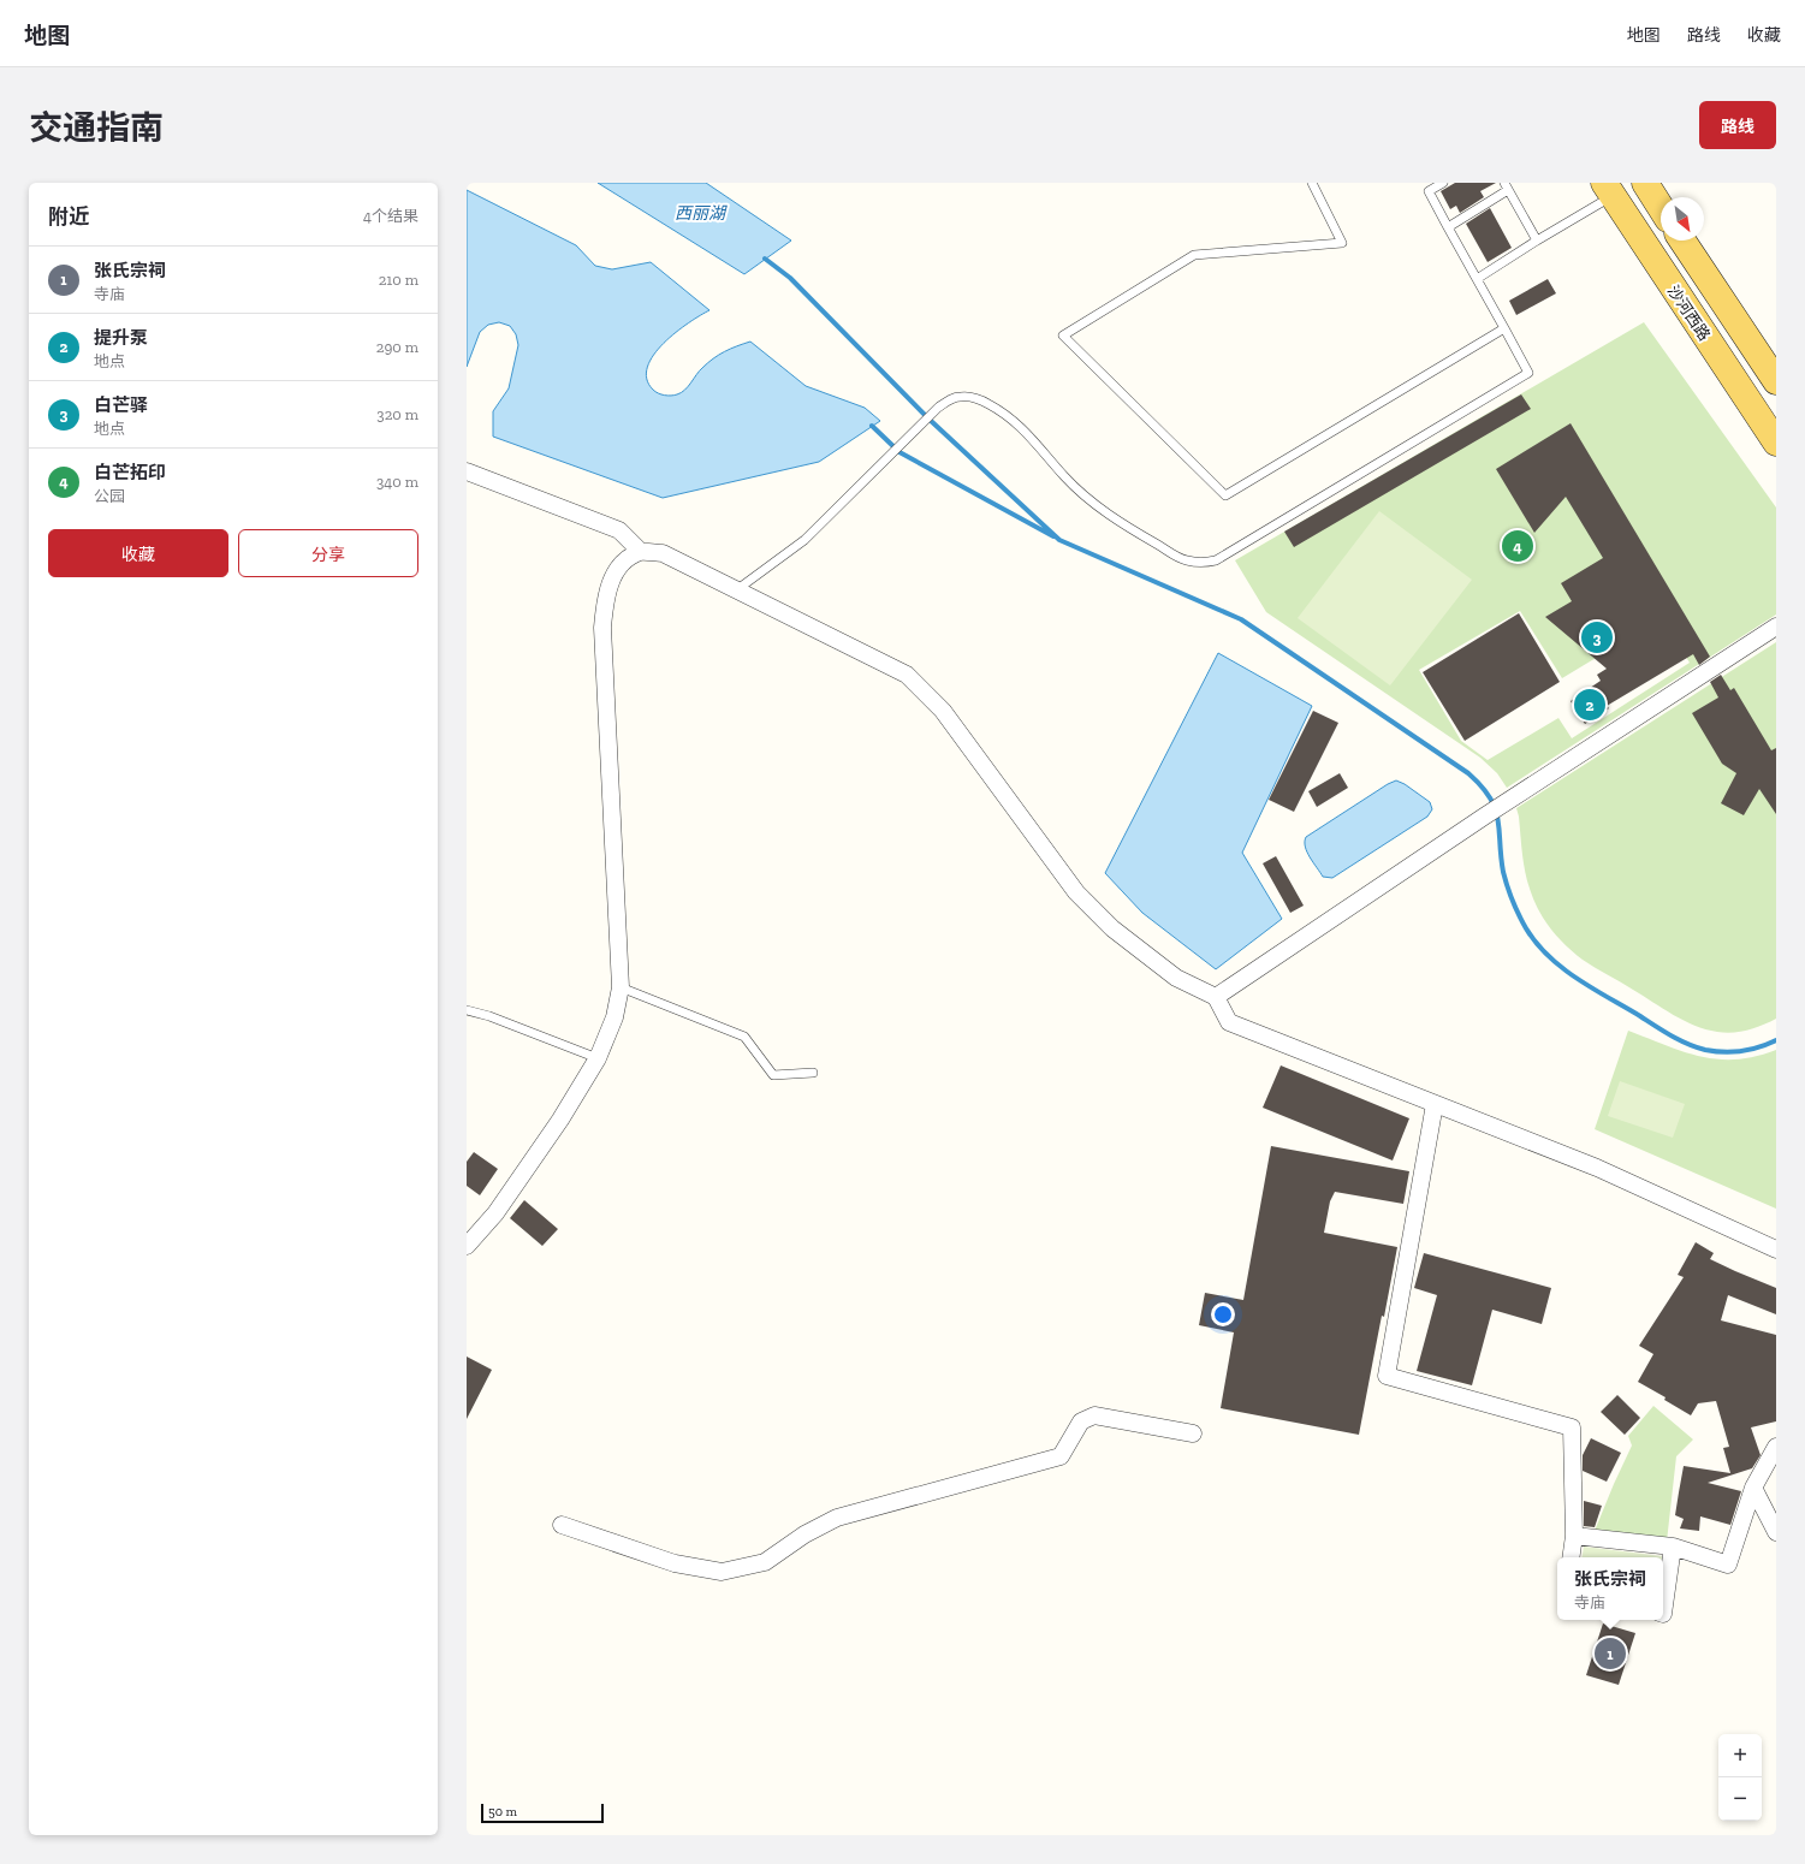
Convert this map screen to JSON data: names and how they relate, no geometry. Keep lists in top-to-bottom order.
{
  "streets": {
    "main road": ["沙河西路"]
  },
  "water": ["西丽湖"],
  "scale_bar": "50 m",
  "north": "bottom right",
  "page": {
    "header": "地图",
    "nav": ["地图", "路线", "收藏"],
    "title": "交通指南",
    "buttons": [
      "路线",
      ["收藏", "分享"]
    ],
    "heading": ["附近", "4个结果"],
    "list": [
      {
        "mark": "1",
        "name": "张氏宗祠",
        "note": "寺庙",
        "value": "210 m"
      },
      {
        "mark": "2",
        "name": "提升泵",
        "note": "地点",
        "value": "290 m"
      },
      {
        "mark": "3",
        "name": "白芒驿",
        "note": "地点",
        "value": "320 m"
      },
      {
        "mark": "4",
        "name": "白芒拓印",
        "note": "公园",
        "value": "340 m"
      }
    ],
    "pins": [
      "4",
      "3",
      "2",
      "1"
    ],
    "popup": ["张氏宗祠", "寺庙"],
    "map_buttons": ["+", "−"],
    "scale": "50 m"
  }
}
